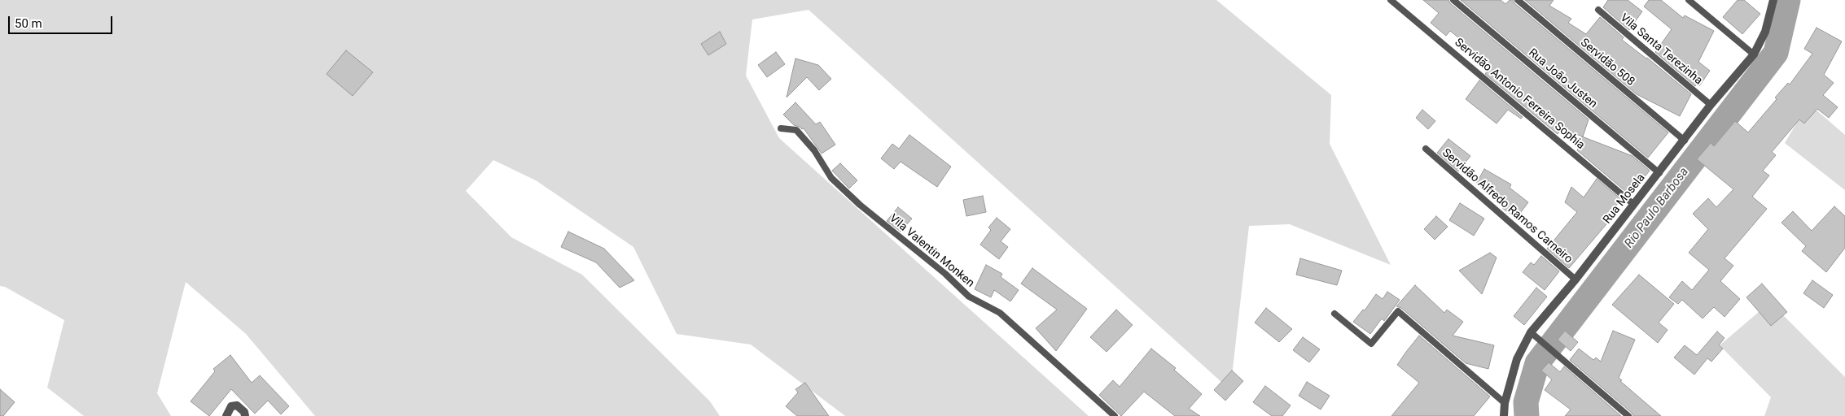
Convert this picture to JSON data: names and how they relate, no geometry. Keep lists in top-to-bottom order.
{
  "streets": {
    "street": ["Rua Mosela"],
    "lane": [
      "Vila Santa Terezinha",
      "Servidão 508",
      "Rua João Justen",
      "Servidão Antonio Ferreira Sophia",
      "Servidão Alfredo Ramos Carneiro",
      "Vila Valentin Monken"
    ]
  },
  "crossings": [
    ["Vila Santa Terezinha", "Rua Mosela"],
    ["Servidão 508", "Rua Mosela"],
    ["Rua João Justen", "Rua Mosela"],
    ["Servidão Antonio Ferreira Sophia", "Rua Mosela"],
    ["Rua Mosela", "Servidão Alfredo Ramos Carneiro"]
  ],
  "water": ["Rio Paulo Barbosa"],
  "scale_bar": "50 m"
}
